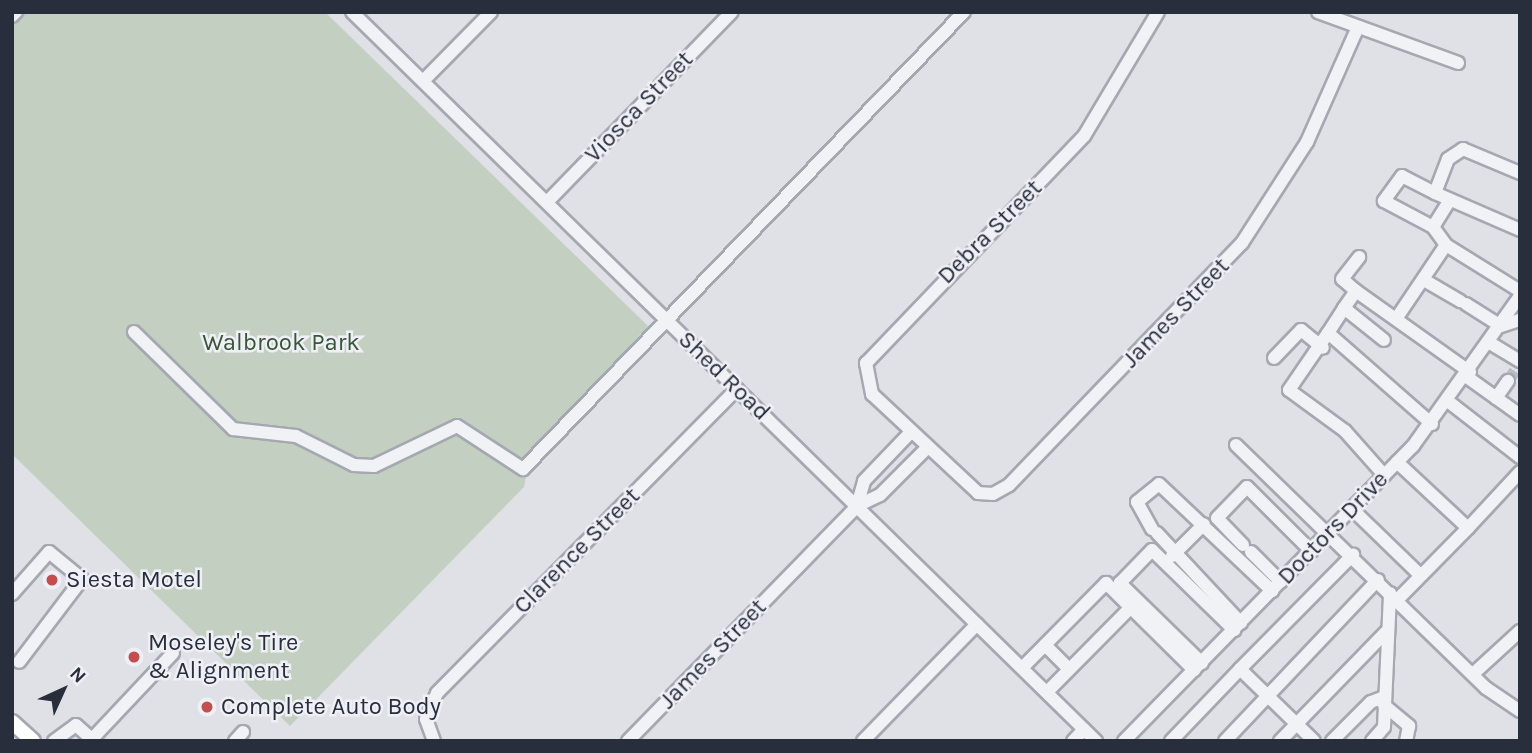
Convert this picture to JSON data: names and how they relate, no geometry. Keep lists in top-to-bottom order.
{
  "streets": {
    "street": [
      "Viosca Street",
      "Debra Street",
      "James Street",
      "Shed Road",
      "Doctors Drive",
      "Clarence Street"
    ]
  },
  "crossings": [
    ["Viosca Street", "Shed Road"],
    ["Debra Street", "James Street"],
    ["James Street", "Shed Road"],
    ["Shed Road", "Clarence Street"]
  ],
  "parks": ["Walbrook Park"],
  "places": ["Siesta Motel", "Moseley's Tire & Alignment", "Complete Auto Body"],
  "north": "top right"
}
